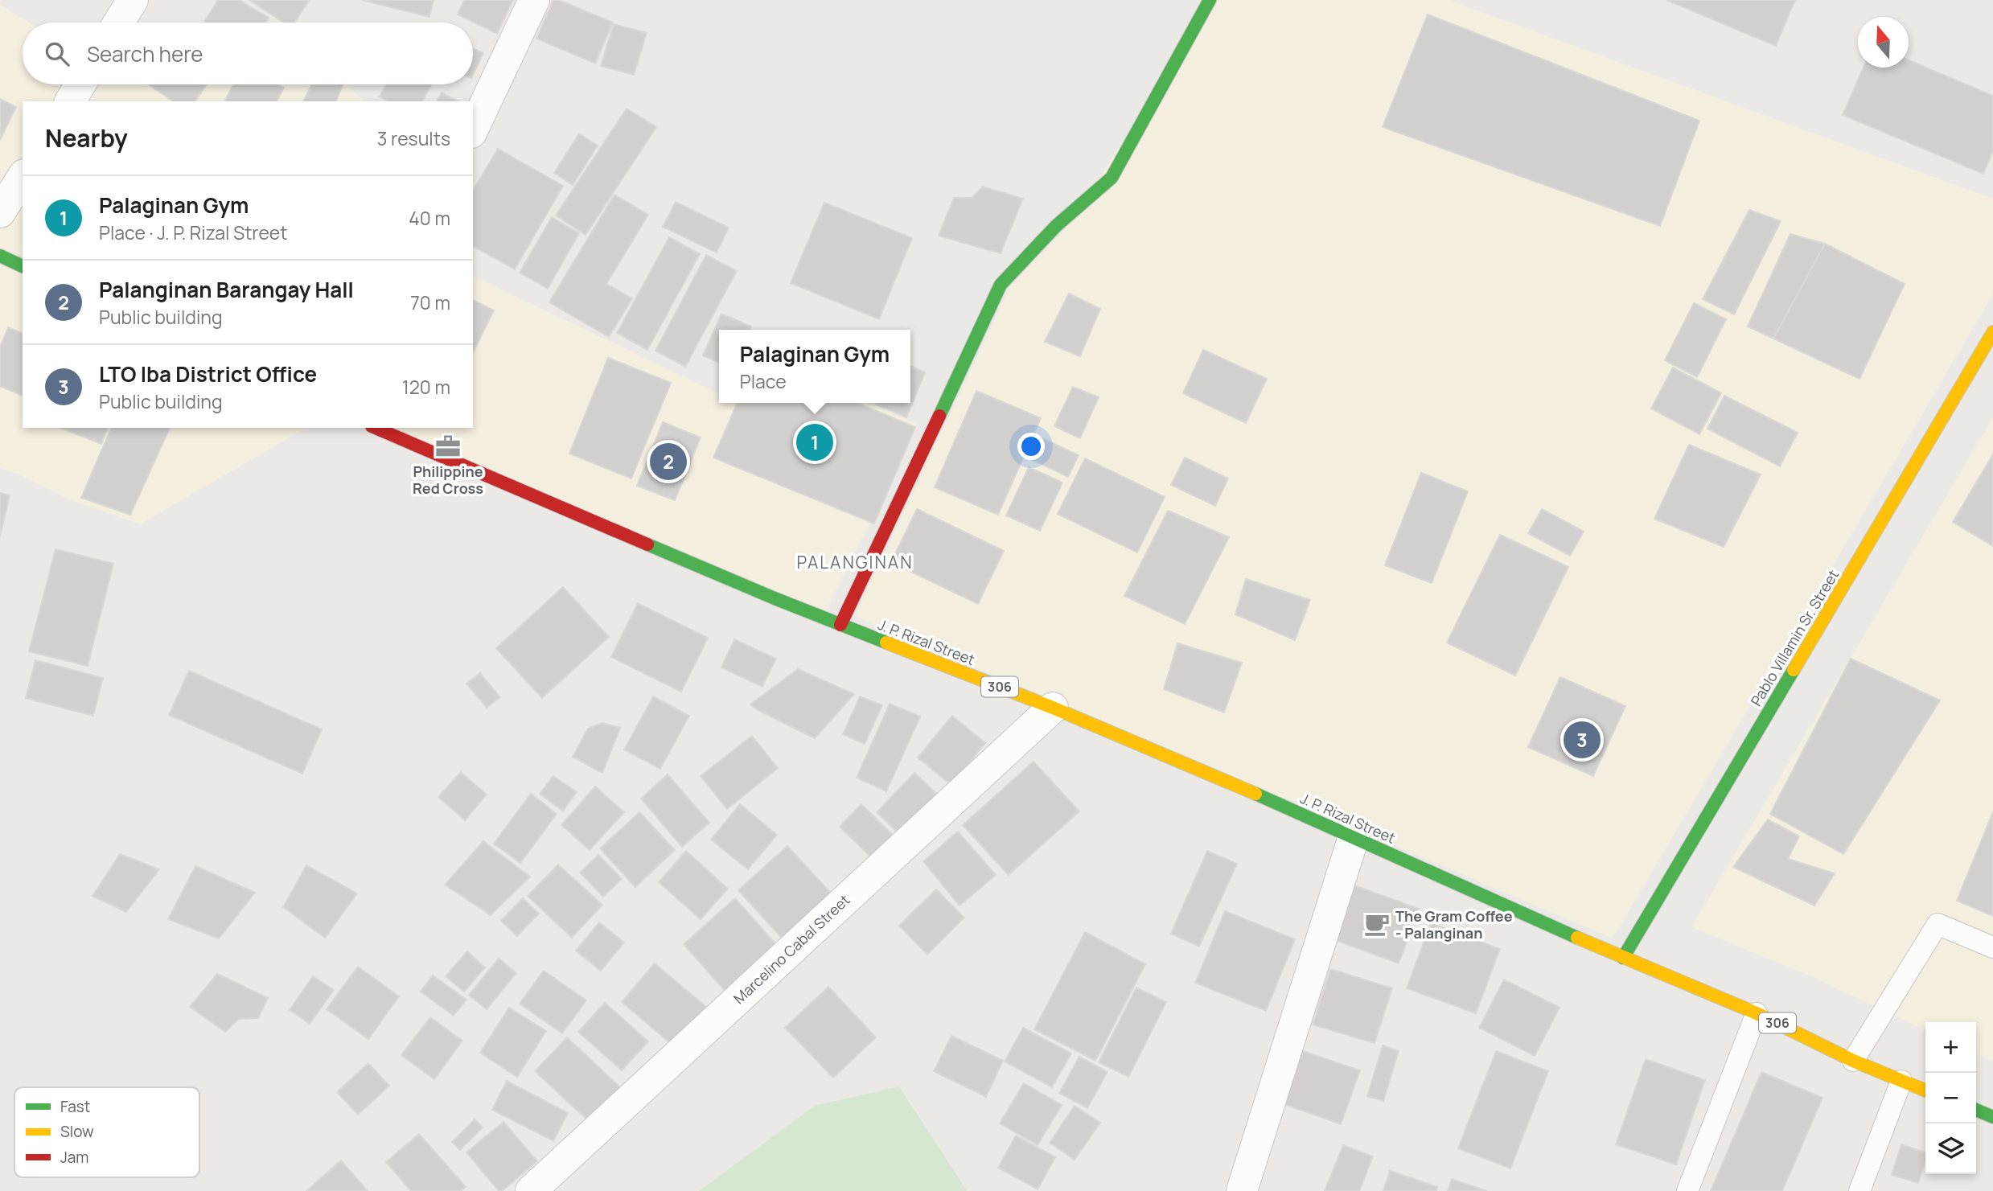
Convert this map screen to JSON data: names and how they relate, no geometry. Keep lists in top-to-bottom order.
{
  "streets": {
    "main road": ["Pablo Villamin Sr. Street", "J. P. Rizal Street", "306"],
    "street": ["Marcelino Cabal Street"]
  },
  "crossings": [
    ["Pablo Villamin Sr. Street", "J. P. Rizal Street"],
    ["Pablo Villamin Sr. Street", "306"],
    ["J. P. Rizal Street", "306"],
    ["J. P. Rizal Street", "Marcelino Cabal Street"]
  ],
  "districts": ["PALANGINAN"],
  "places": {
    "office": ["Philippine Red Cross"],
    "cafe": ["The Gram Coffee - Palanginan"]
  },
  "legend": ["Fast", "Slow", "Jam"],
  "north": "top",
  "page": {
    "search": "Search here",
    "heading": ["Nearby", "3 results"],
    "list": [
      {
        "mark": "1",
        "name": "Palaginan Gym",
        "note": "Place · J. P. Rizal Street",
        "value": "40 m"
      },
      {
        "mark": "2",
        "name": "Palanginan Barangay Hall",
        "note": "Public building",
        "value": "70 m"
      },
      {
        "mark": "3",
        "name": "LTO Iba District Office",
        "note": "Public building",
        "value": "120 m"
      }
    ],
    "popup": ["Palaginan Gym", "Place"],
    "pins": ["1", "2", "3"],
    "map_buttons": ["+", "−"]
  }
}
